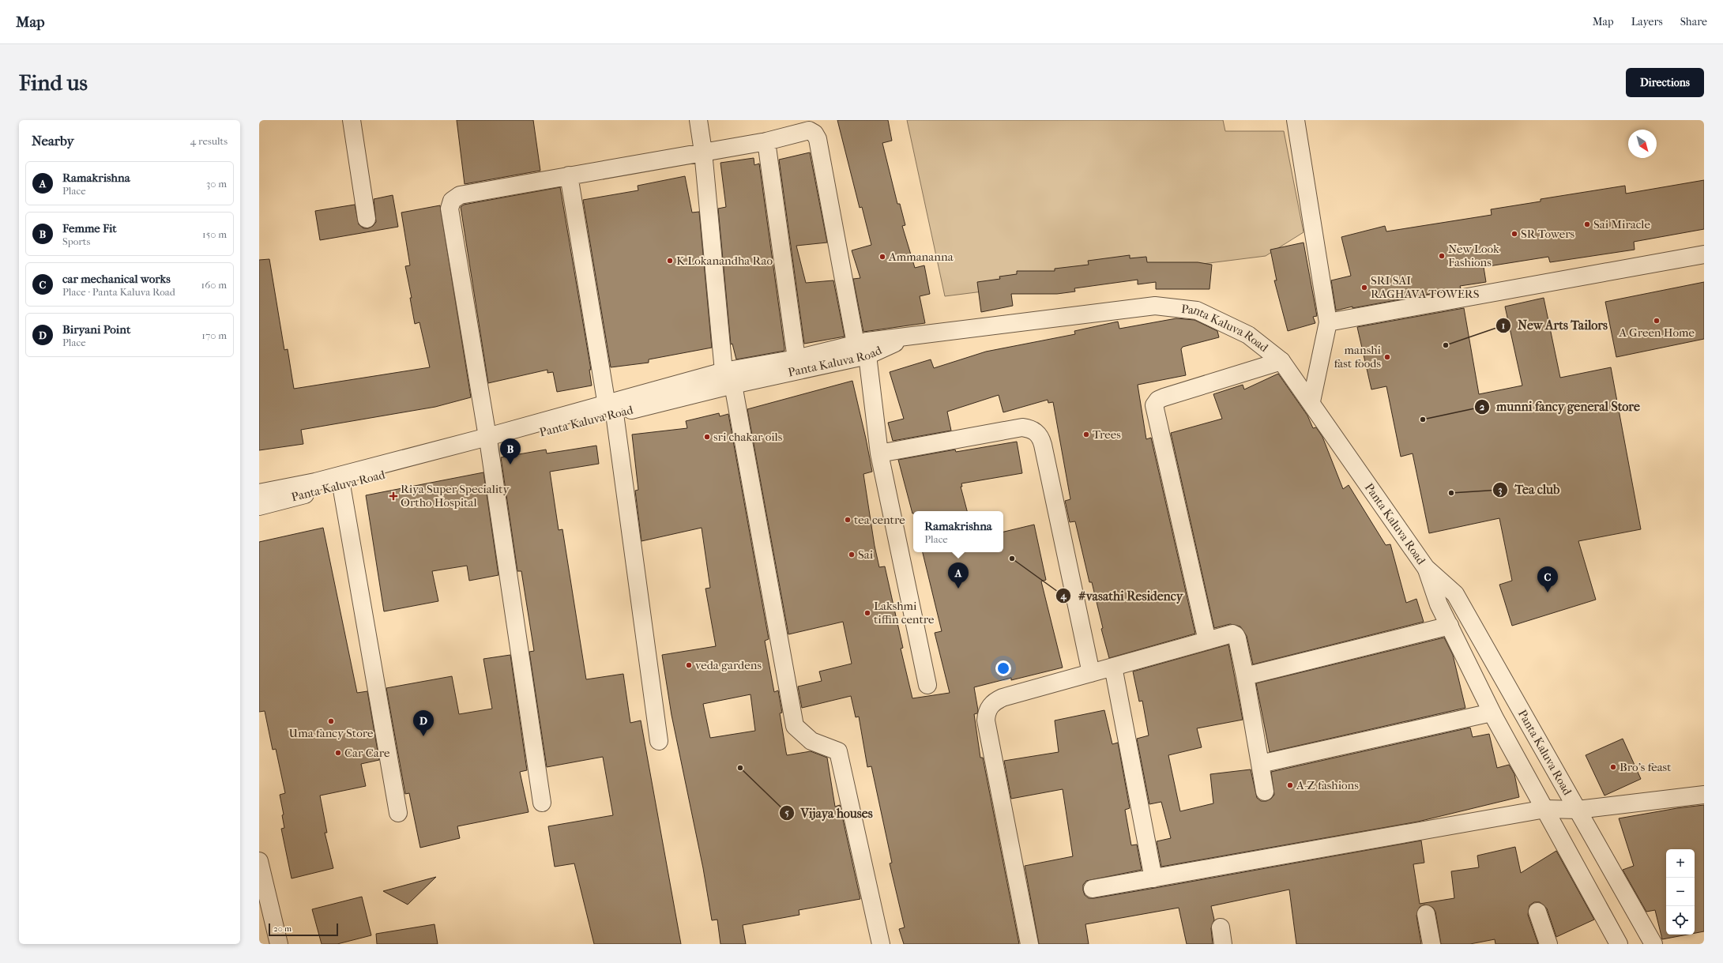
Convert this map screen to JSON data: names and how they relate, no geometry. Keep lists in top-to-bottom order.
{
  "streets": {
    "street": ["Panta Kaluva Road"]
  },
  "places": {
    "other": [
      "Sai Miracle",
      "SR Towers",
      "New Look Fashions",
      "Ammananna",
      "K.Lokanandha Rao",
      "SRI SAI RAGHAVA TOWERS",
      "A Green Home",
      "New Arts Tailors",
      "manshi fast foods",
      "munni fancy general Store",
      "Trees",
      "sri chakar oils",
      "Tea club",
      "tea centre",
      "Sai",
      "#vasathi Residency",
      "Lakshmi tiffin centre",
      "veda gardens",
      "Uma fancy Store",
      "Car Care",
      "Bro's feast",
      "Vijaya houses",
      "A-Z fashions"
    ],
    "health": ["Riya Super Speciality Ortho Hospital"]
  },
  "scale_bar": "20 m",
  "north": "bottom right",
  "page": {
    "header": "Map",
    "nav": ["Map", "Layers", "Share"],
    "buttons": "Directions",
    "title": "Find us",
    "heading": ["Nearby", "4 results"],
    "list": [
      {
        "mark": "A",
        "name": "Ramakrishna",
        "note": "Place",
        "value": "30 m"
      },
      {
        "mark": "B",
        "name": "Femme Fit",
        "note": "Sports",
        "value": "150 m"
      },
      {
        "mark": "C",
        "name": "car mechanical works",
        "note": "Place · Panta Kaluva Road",
        "value": "160 m"
      },
      {
        "mark": "D",
        "name": "Biryani Point",
        "note": "Place",
        "value": "170 m"
      }
    ],
    "pins": [
      "B",
      "A",
      "C",
      "D"
    ],
    "popup": ["Ramakrishna", "Place"],
    "map_buttons": ["+", "−"],
    "scale": "20 m"
  }
}
